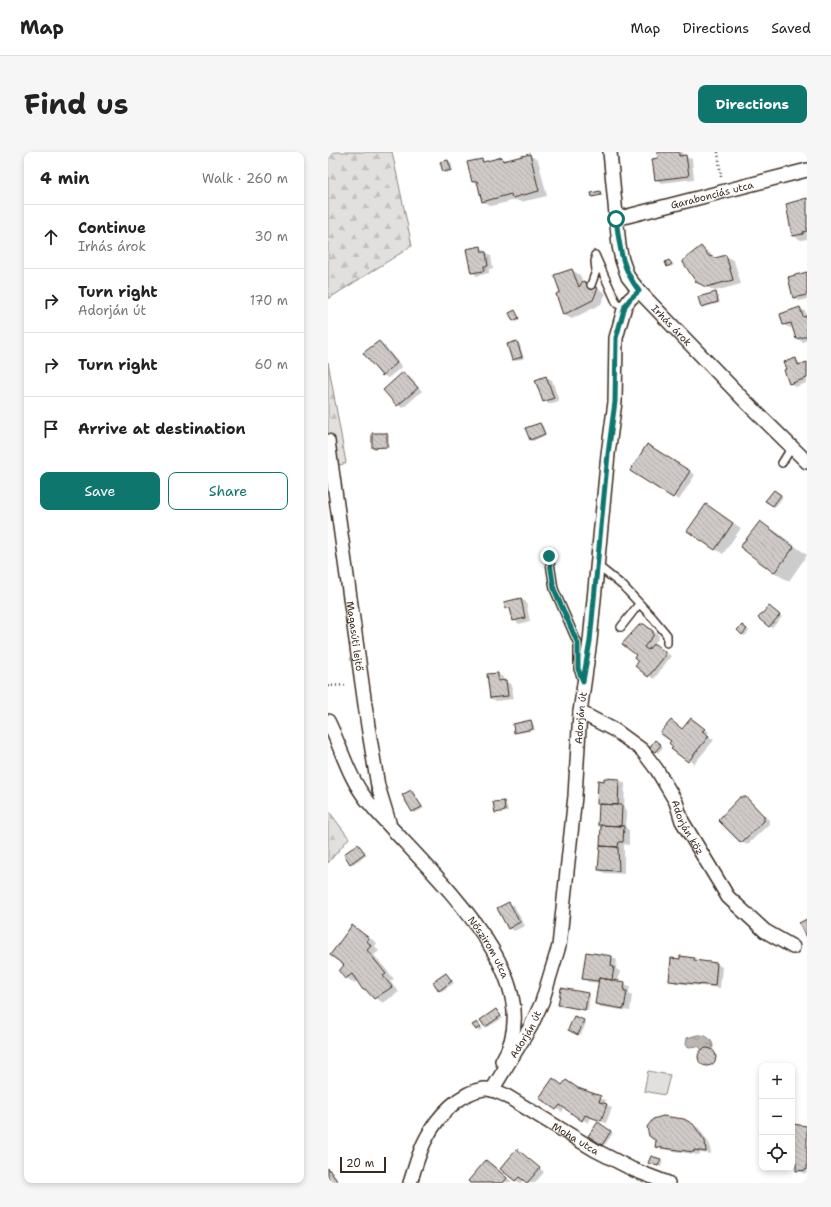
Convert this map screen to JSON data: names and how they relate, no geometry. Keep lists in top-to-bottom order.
{
  "streets": {
    "street": [
      "Garabonciás utca",
      "Irhás árok",
      "Magasúti lejtő",
      "Adorján út",
      "Adorján köz",
      "Nőszirom utca",
      "Moha utca"
    ]
  },
  "crossings": [
    ["Garabonciás utca", "Irhás árok"],
    ["Irhás árok", "Adorján út"],
    ["Magasúti lejtő", "Nőszirom utca"],
    ["Adorján út", "Adorján köz"],
    ["Adorján út", "Nőszirom utca"],
    ["Adorján út", "Moha utca"],
    ["Nőszirom utca", "Moha utca"]
  ],
  "scale_bar": "20 m",
  "page": {
    "header": "Map",
    "nav": ["Map", "Directions", "Saved"],
    "title": "Find us",
    "buttons": [
      "Directions",
      ["Save", "Share"]
    ],
    "heading": ["4 min", "Walk · 260 m"],
    "list": [
      ["Continue", "Irhás árok", "30 m"],
      ["Turn right", "Adorján út", "170 m"],
      ["Turn right", "60 m"],
      "Arrive at destination"
    ],
    "map_buttons": ["+", "−"],
    "scale": "20 m"
  }
}
